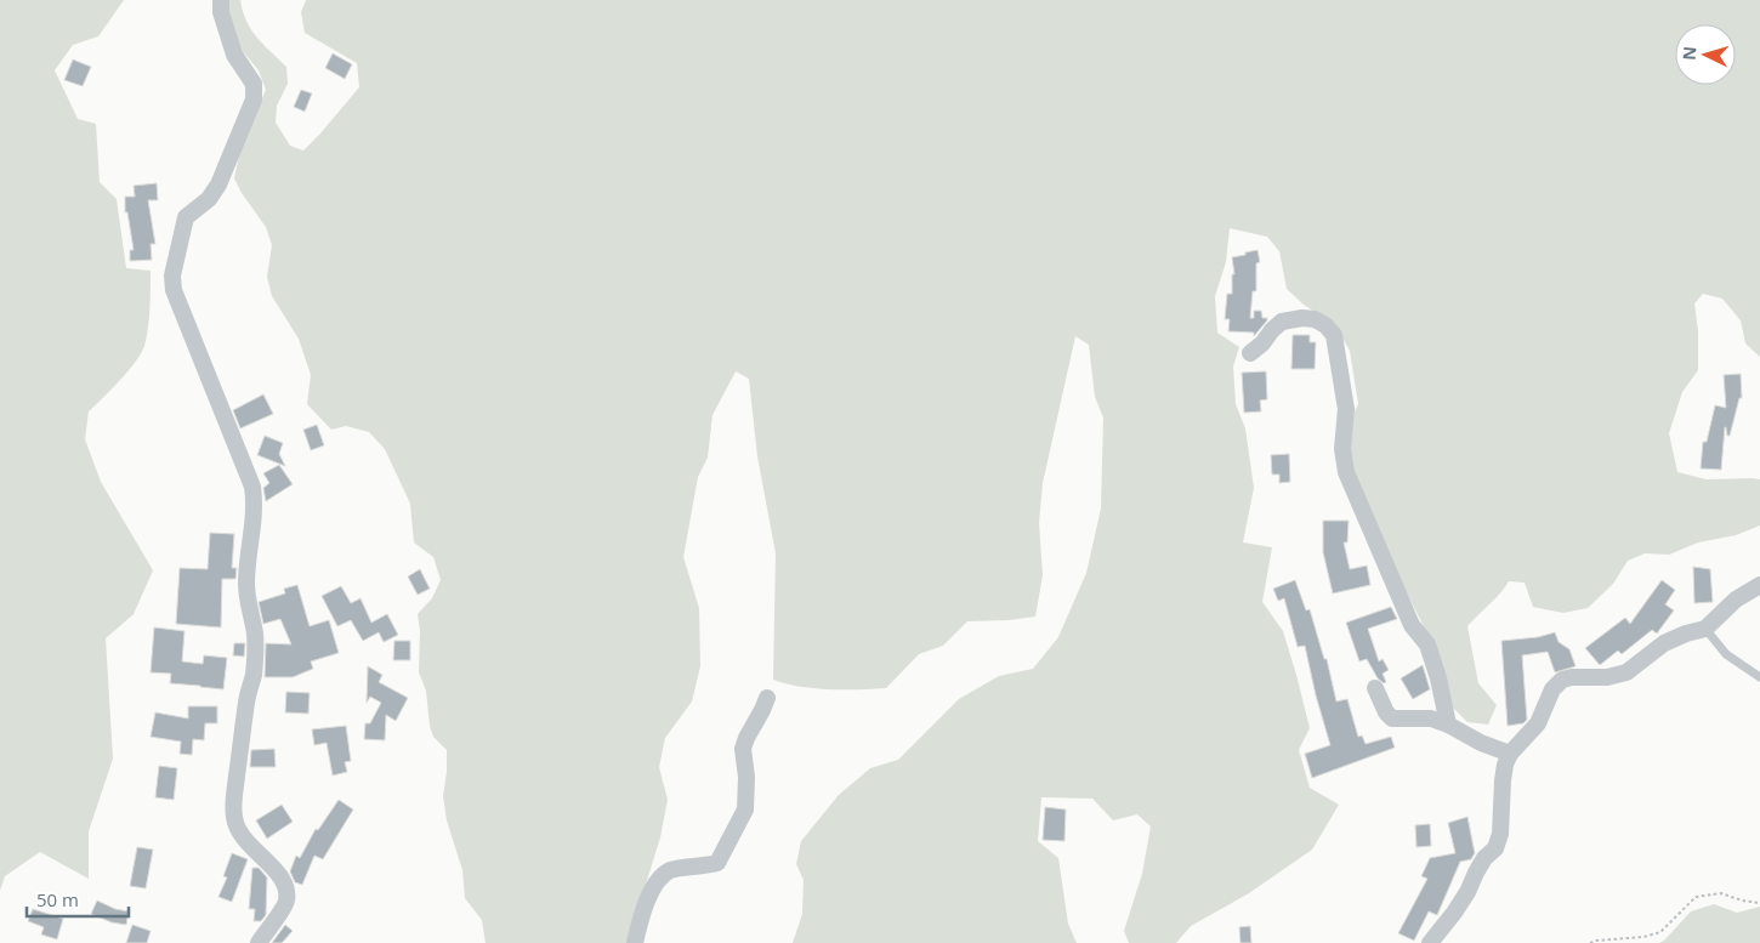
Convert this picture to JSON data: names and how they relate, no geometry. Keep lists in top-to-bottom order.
{
  "scale_bar": "50 m",
  "north": "left"
}
